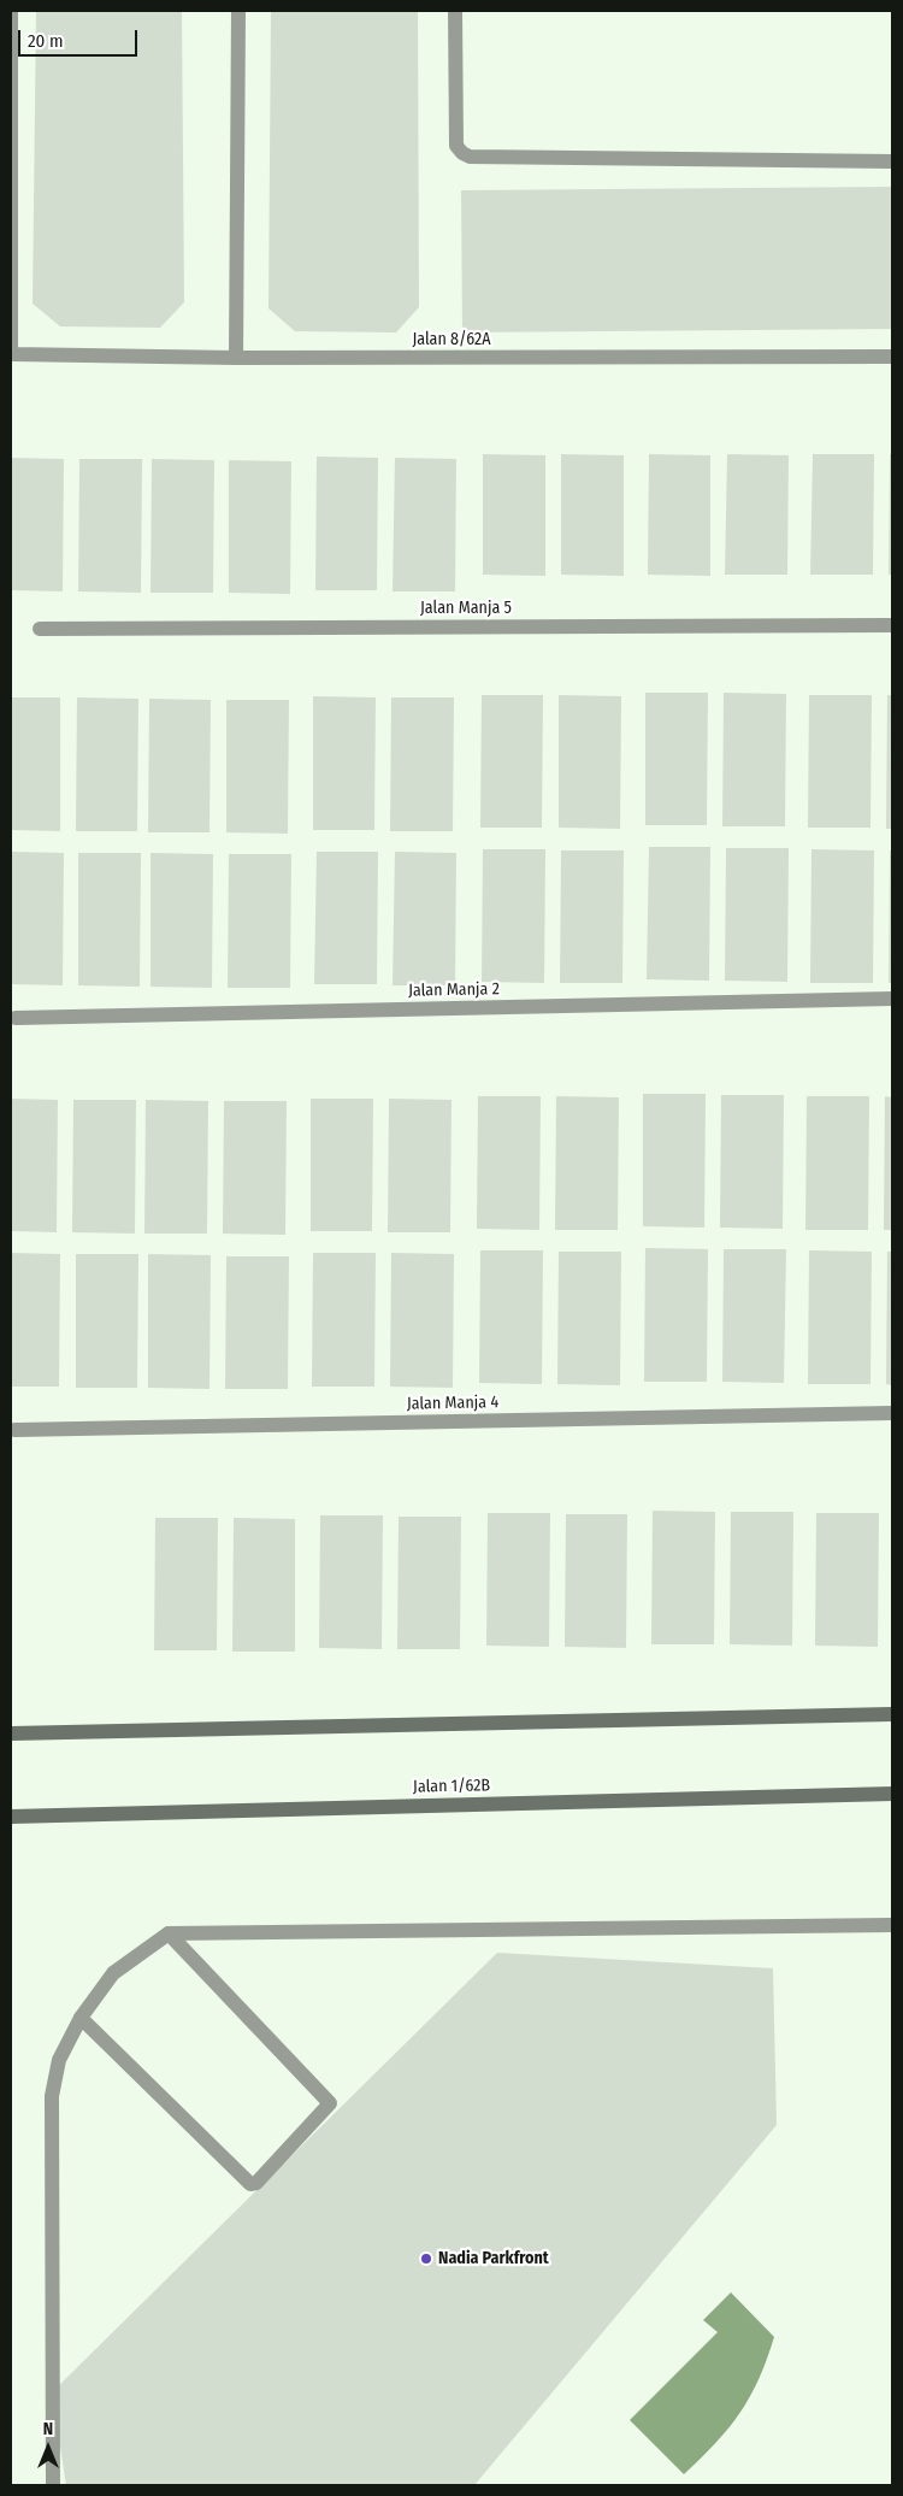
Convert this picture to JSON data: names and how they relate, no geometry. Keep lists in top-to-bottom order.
{
  "streets": {
    "main road": ["Jalan 1/62B"],
    "street": [
      "Jalan 8/62A",
      "Jalan Manja 5",
      "Jalan Manja 2",
      "Jalan Manja 4"
    ]
  },
  "places": ["Nadia Parkfront"],
  "scale_bar": "20 m",
  "north": "top"
}
